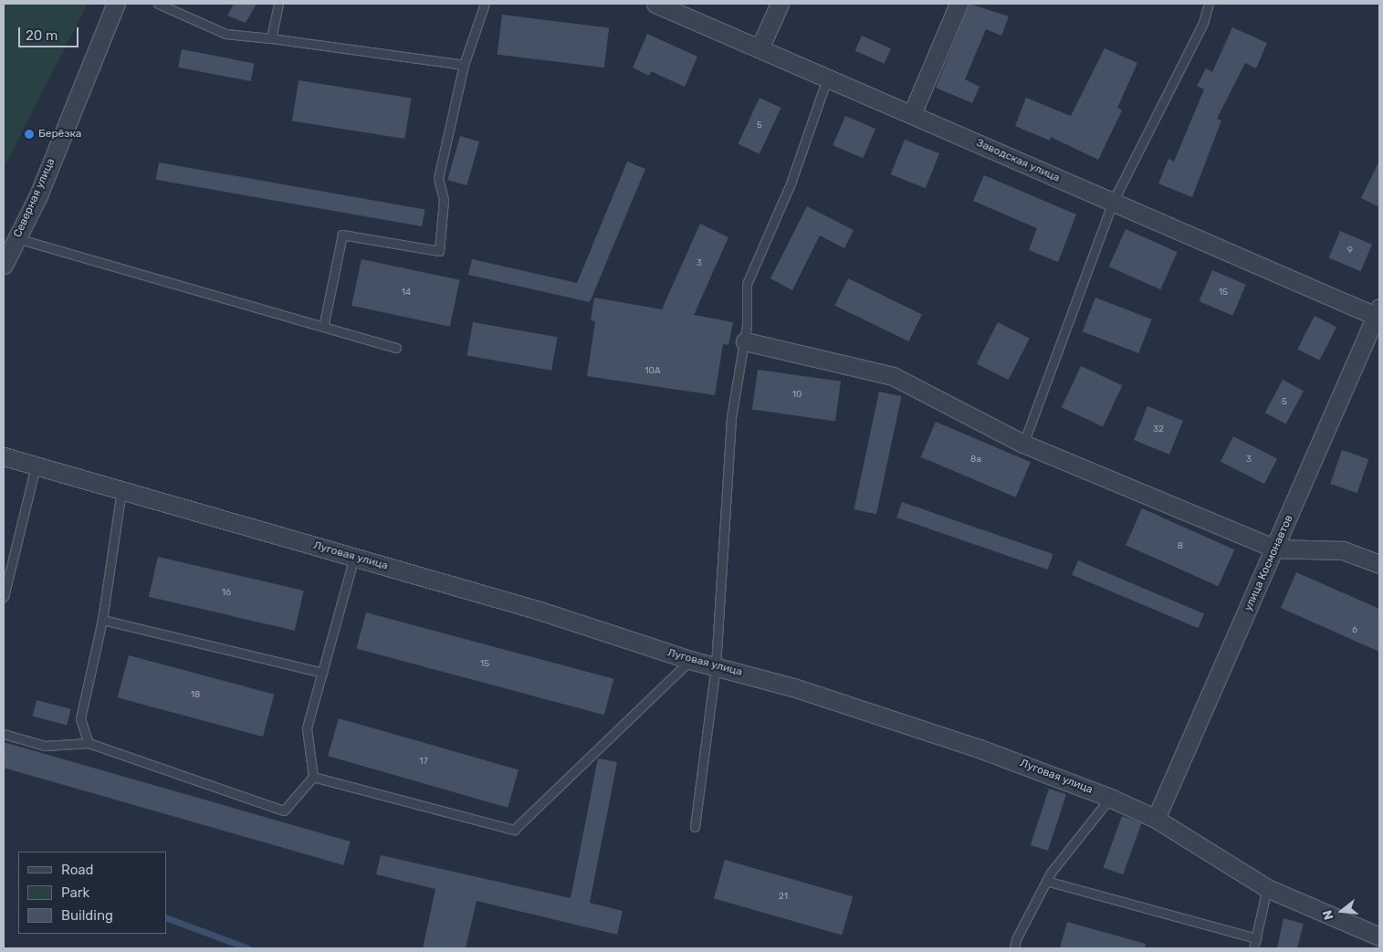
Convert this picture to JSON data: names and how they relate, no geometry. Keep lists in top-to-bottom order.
{
  "streets": {
    "street": [
      "Заводская улица",
      "Северная улица",
      "Луговая улица",
      "улица Космонавтов"
    ]
  },
  "crossings": [
    ["Заводская улица", "улица Космонавтов"],
    ["Луговая улица", "улица Космонавтов"]
  ],
  "places": ["Берёзка"],
  "house_numbers": [
    "5",
    "9",
    "3",
    "14",
    "15",
    "10А",
    "10",
    "5",
    "32",
    "8а",
    "3",
    "8",
    "16",
    "6",
    "15",
    "18",
    "17",
    "21"
  ],
  "legend": ["Road", "Park", "Building"],
  "scale_bar": "20 m",
  "north": "left"
}
